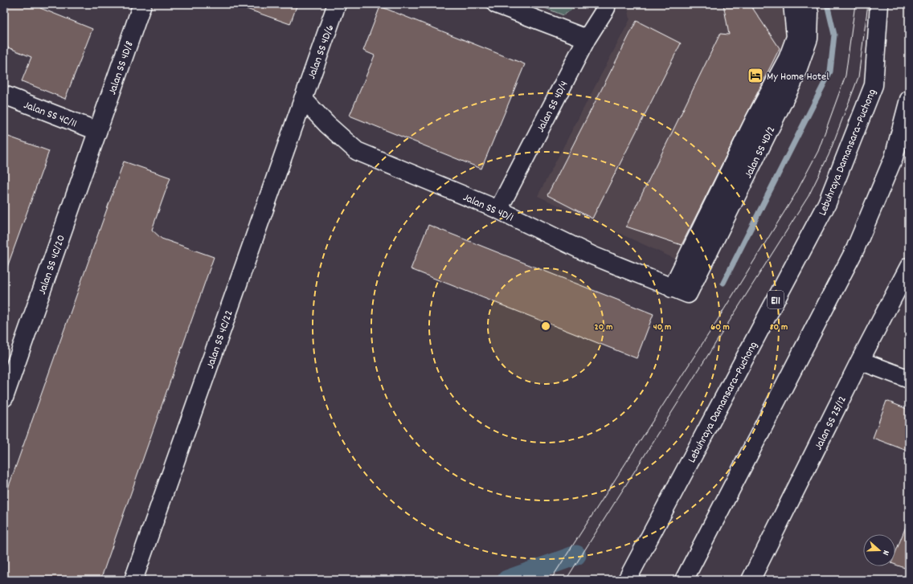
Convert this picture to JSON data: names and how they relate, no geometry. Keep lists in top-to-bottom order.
{
  "streets": {
    "main road": [
      "Jalan SS 4D/6",
      "Jalan SS 4D/8",
      "Jalan SS 4D/4",
      "Jalan SS 4C/11",
      "Jalan SS 4D/2",
      "Lebuhraya Damansara–Puchong",
      "Jalan SS 4D/1",
      "Jalan SS 4C/20",
      "E11",
      "Jalan SS 4C/22",
      "Jalan SS 25/12"
    ]
  },
  "crossings": [
    ["Jalan SS 4D/6", "Jalan SS 4D/1"],
    ["Jalan SS 4D/6", "Jalan SS 4C/22"],
    ["Jalan SS 4D/8", "Jalan SS 4C/11"],
    ["Jalan SS 4D/8", "Jalan SS 4C/20"],
    ["Jalan SS 4D/4", "Jalan SS 4D/1"],
    ["Jalan SS 4C/11", "Jalan SS 4C/20"],
    ["Jalan SS 4D/2", "Jalan SS 4D/1"],
    ["Jalan SS 4D/1", "Jalan SS 4C/22"]
  ],
  "places": {
    "hotel": ["My Home Hotel"]
  },
  "north": "right",
  "rings": [
    "20 m",
    "40 m",
    "60 m",
    "80 m"
  ]
}
